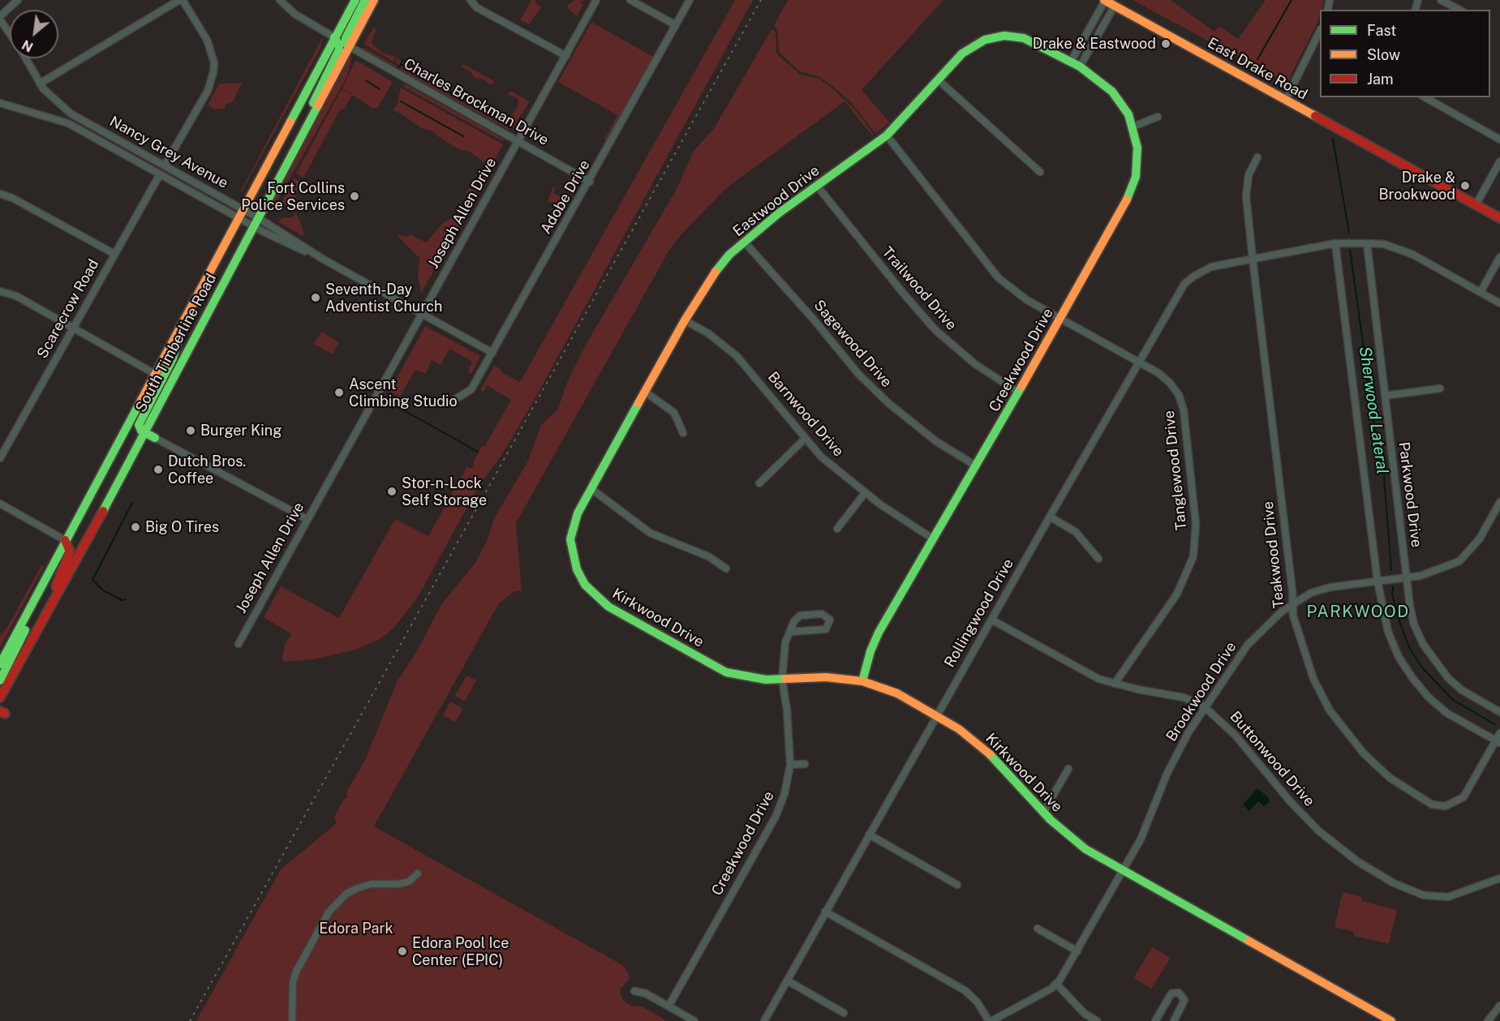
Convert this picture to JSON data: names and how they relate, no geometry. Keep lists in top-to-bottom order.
{
  "streets": {
    "street": [
      "East Drake Road",
      "Charles Brockman Drive",
      "Nancy Grey Avenue",
      "Adobe Drive",
      "Eastwood Drive",
      "Joseph Allen Drive",
      "Trailwood Drive",
      "Scarecrow Road",
      "South Timberline Road",
      "Sagewood Drive",
      "Creekwood Drive",
      "Barnwood Drive",
      "Tanglewood Drive",
      "Parkwood Drive",
      "Teakwood Drive",
      "Rollingwood Drive",
      "Kirkwood Drive",
      "Brookwood Drive",
      "Buttonwood Drive"
    ]
  },
  "crossings": [
    ["Charles Brockman Drive", "Adobe Drive"],
    ["Charles Brockman Drive", "Joseph Allen Drive"],
    ["Charles Brockman Drive", "South Timberline Road"],
    ["Nancy Grey Avenue", "Adobe Drive"],
    ["Nancy Grey Avenue", "Joseph Allen Drive"],
    ["Nancy Grey Avenue", "Scarecrow Road"],
    ["Nancy Grey Avenue", "South Timberline Road"],
    ["Eastwood Drive", "Trailwood Drive"],
    ["Eastwood Drive", "Sagewood Drive"],
    ["Eastwood Drive", "Creekwood Drive"],
    ["Eastwood Drive", "Barnwood Drive"],
    ["Eastwood Drive", "Tanglewood Drive"],
    ["Eastwood Drive", "Kirkwood Drive"],
    ["Trailwood Drive", "Creekwood Drive"],
    ["Sagewood Drive", "Creekwood Drive"],
    ["Creekwood Drive", "Barnwood Drive"],
    ["Creekwood Drive", "Tanglewood Drive"],
    ["Creekwood Drive", "Kirkwood Drive"],
    ["Tanglewood Drive", "Rollingwood Drive"],
    ["Tanglewood Drive", "Buttonwood Drive"],
    ["Parkwood Drive", "Rollingwood Drive"],
    ["Parkwood Drive", "Brookwood Drive"],
    ["Teakwood Drive", "Rollingwood Drive"],
    ["Teakwood Drive", "Brookwood Drive"],
    ["Rollingwood Drive", "Kirkwood Drive"],
    ["Rollingwood Drive", "Buttonwood Drive"],
    ["Kirkwood Drive", "Brookwood Drive"],
    ["Brookwood Drive", "Buttonwood Drive"]
  ],
  "districts": ["PARKWOOD"],
  "water": ["Sherwood Lateral"],
  "parks": ["Edora Park"],
  "places": [
    "Drake & Eastwood",
    "Drake & Brookwood",
    "Fort Collins Police Services",
    "Seventh-Day Adventist Church",
    "Ascent Climbing Studio",
    "Burger King",
    "Dutch Bros. Coffee",
    "Stor-n-Lock Self Storage",
    "Big O Tires",
    "Edora Pool Ice Center (EPIC)"
  ],
  "legend": ["Fast", "Slow", "Jam"],
  "north": "bottom left"
}
